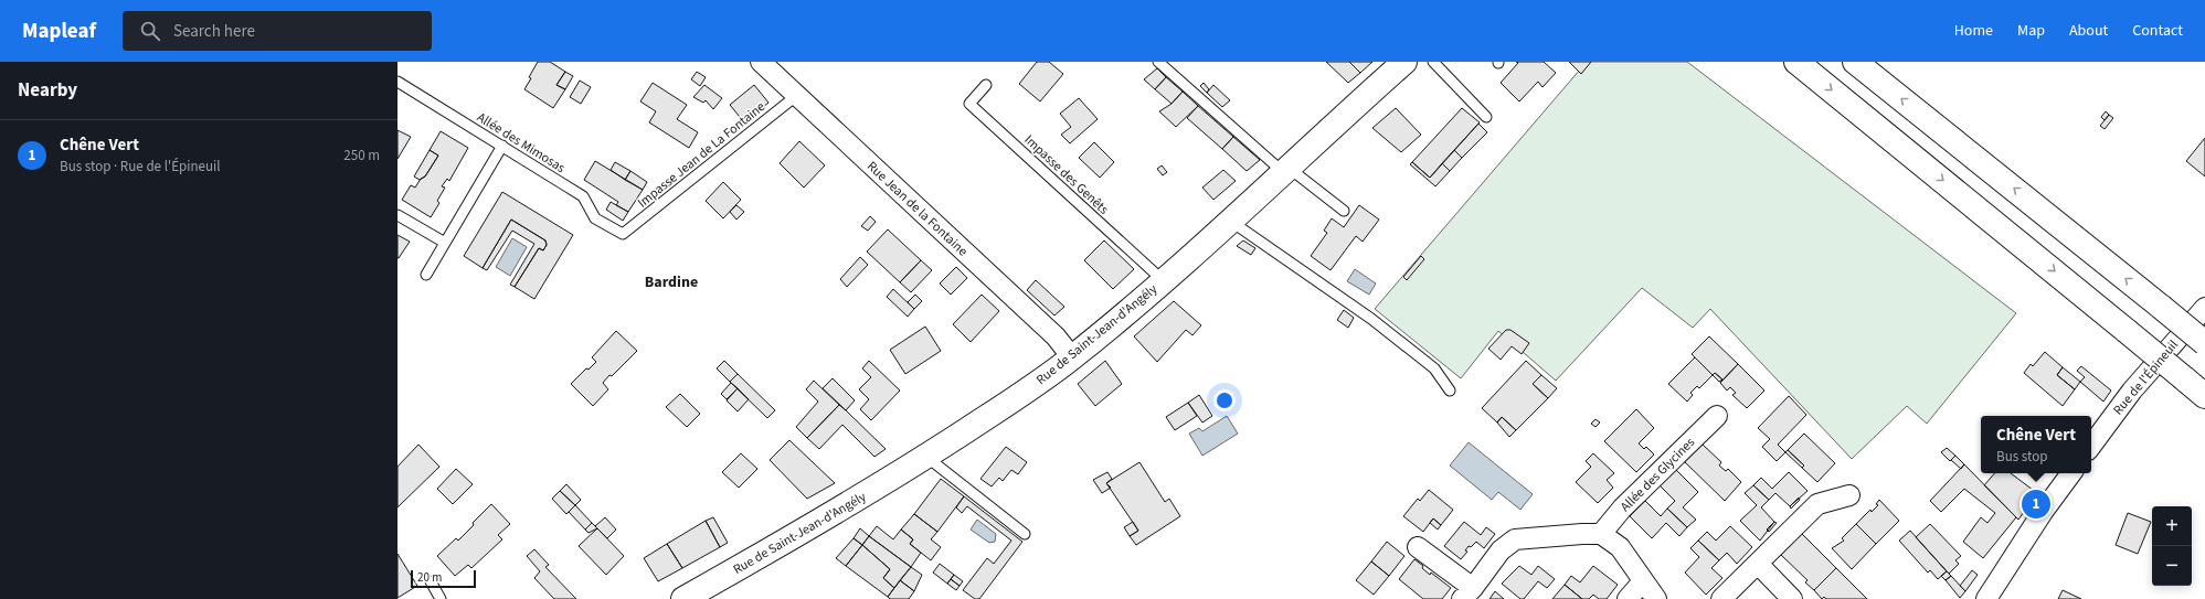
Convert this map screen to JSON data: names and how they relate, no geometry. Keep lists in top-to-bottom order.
{
  "streets": {
    "main road": ["Rue de Saint-Jean-d'Angély"],
    "street": ["Rue Jean de la Fontaine", "Rue de l'Épineuil", "Allée des Glycines"],
    "lane": ["Allée des Mimosas", "Impasse Jean de La Fontaine", "Impasse des Genêts"]
  },
  "crossings": [
    ["Allée des Mimosas", "Impasse Jean de La Fontaine"],
    ["Impasse Jean de La Fontaine", "Rue Jean de la Fontaine"],
    ["Impasse des Genêts", "Rue de Saint-Jean-d'Angély"],
    ["Rue Jean de la Fontaine", "Rue de Saint-Jean-d'Angély"]
  ],
  "districts": ["Bardine"],
  "scale_bar": "20 m",
  "page": {
    "header": "Mapleaf",
    "search": "Search here",
    "nav": [
      "Home",
      "Map",
      "About",
      "Contact"
    ],
    "heading": "Nearby",
    "list": [
      {
        "mark": "1",
        "name": "Chêne Vert",
        "note": "Bus stop · Rue de l'Épineuil",
        "value": "250 m"
      }
    ],
    "popup": ["Chêne Vert", "Bus stop"],
    "pins": "1",
    "map_buttons": ["+", "−"],
    "scale": "20 m"
  }
}
